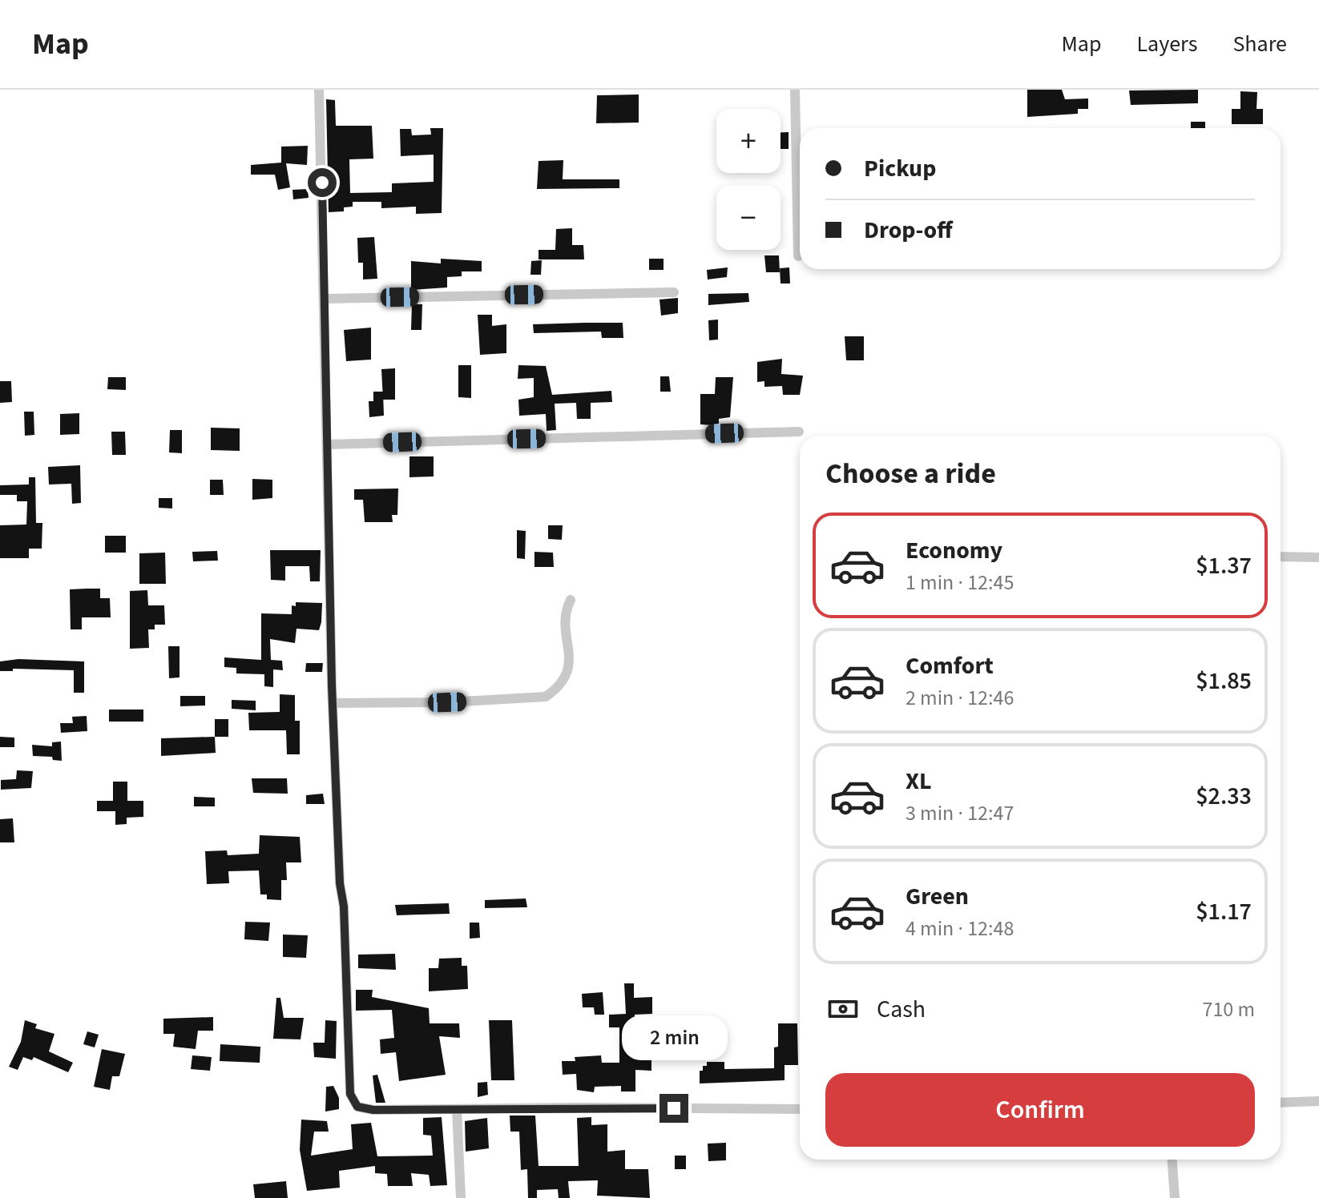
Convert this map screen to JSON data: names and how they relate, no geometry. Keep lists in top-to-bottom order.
{
  "page": {
    "header": "Map",
    "nav": ["Map", "Layers", "Share"],
    "map_buttons": ["+", "−"],
    "banner": ["Pickup", "Drop-off"],
    "heading": "Choose a ride",
    "list": [
      {
        "name": "Economy",
        "note": "1 min · 12:45",
        "value": "$1.37"
      },
      {
        "name": "Comfort",
        "note": "2 min · 12:46",
        "value": "$1.85"
      },
      {
        "name": "XL",
        "note": "3 min · 12:47",
        "value": "$2.33"
      },
      {
        "name": "Green",
        "note": "4 min · 12:48",
        "value": "$1.17"
      }
    ],
    "pay": ["Cash", "710 m"],
    "bubble": "2 min",
    "buttons": "Confirm"
  }
}
